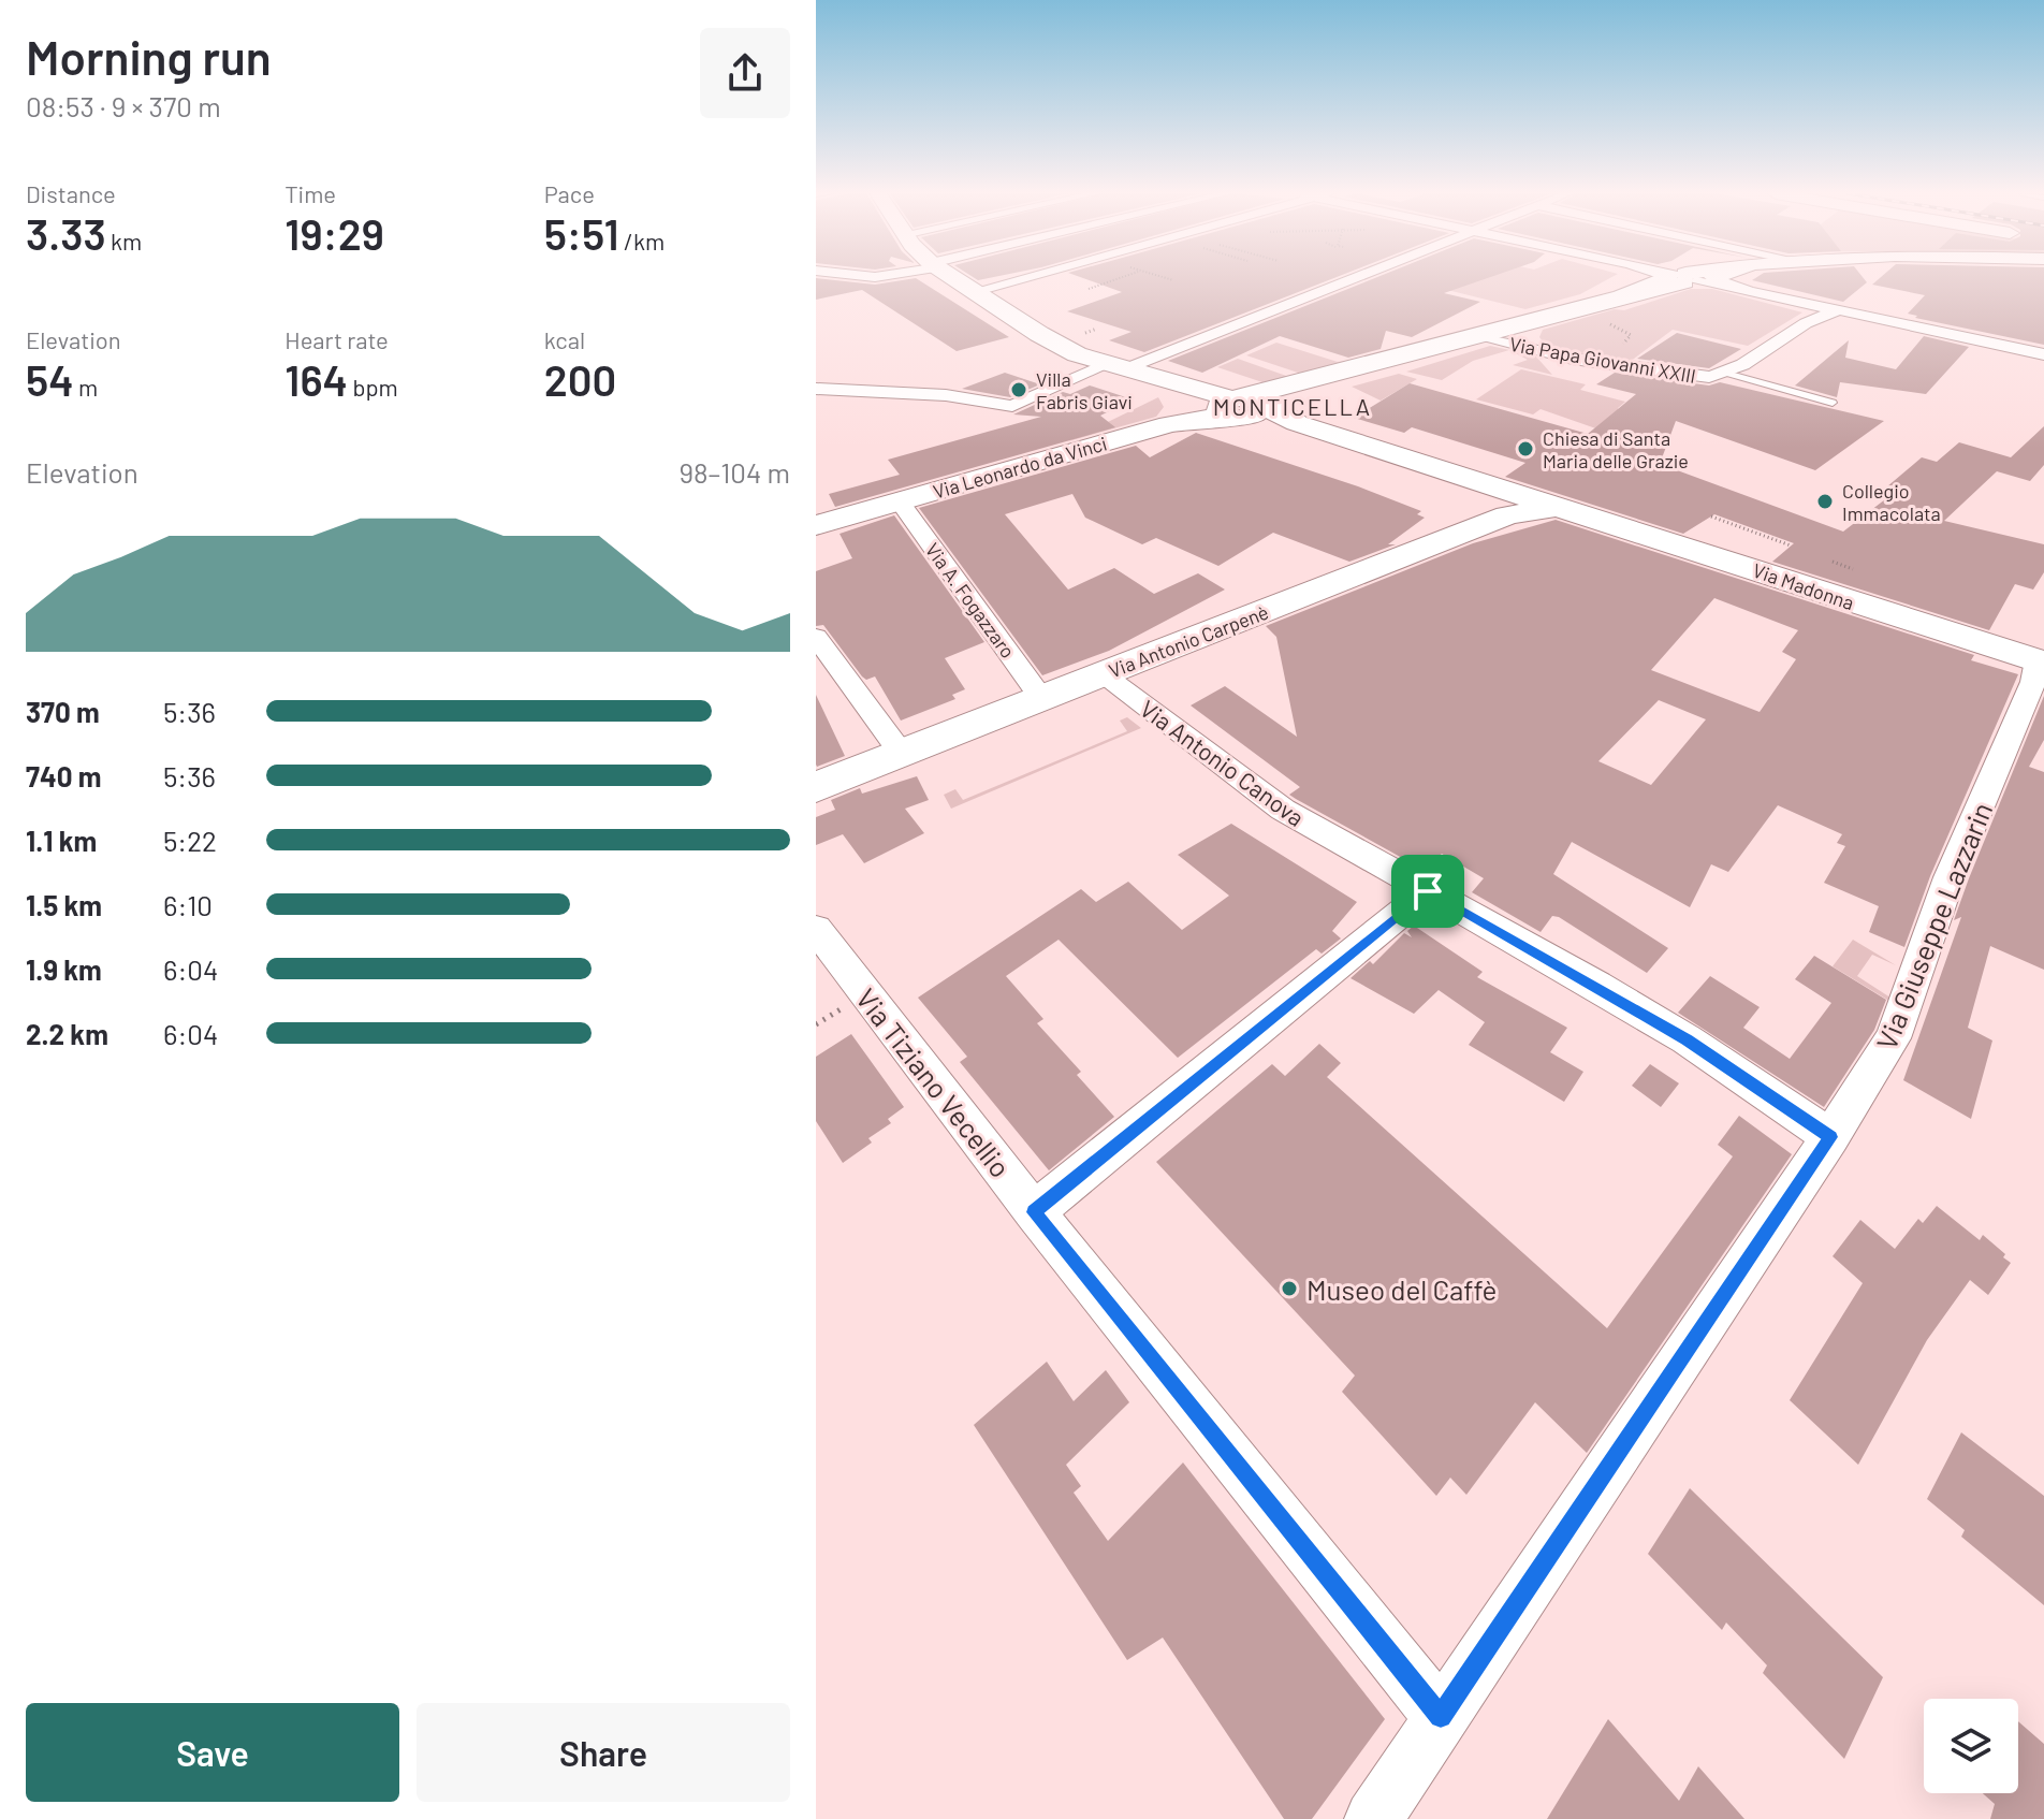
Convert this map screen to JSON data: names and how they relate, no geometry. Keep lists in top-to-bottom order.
{
  "streets": {
    "street": [
      "Via Papa Giovanni XXIII",
      "Via Leonardo da Vinci",
      "Via Madonna",
      "Via A. Fogazzaro",
      "Via Antonio Carpenè",
      "Via Antonio Canova",
      "Via Giuseppe Lazzarin",
      "Via Tiziano Vecellio"
    ]
  },
  "crossings": [
    ["Via Papa Giovanni XXIII", "Via Leonardo da Vinci"],
    ["Via Leonardo da Vinci", "Via A. Fogazzaro"],
    ["Via Madonna", "Via Antonio Carpenè"],
    ["Via Madonna", "Via Giuseppe Lazzarin"],
    ["Via A. Fogazzaro", "Via Antonio Carpenè"],
    ["Via Antonio Carpenè", "Via Antonio Canova"],
    ["Via Antonio Canova", "Via Giuseppe Lazzarin"],
    ["Via Giuseppe Lazzarin", "Via Tiziano Vecellio"]
  ],
  "districts": ["MONTICELLA"],
  "places": [
    "Villa Fabris Giavi",
    "Chiesa di Santa Maria delle Grazie",
    "Collegio Immacolata",
    "Museo del Caffè"
  ],
  "page": {
    "heading": ["Morning run", "08:53 · 9 × 370 m"],
    "stats": [
      ["Distance", "3.33 km"],
      ["Time", "19:29"],
      ["Pace", "5:51 /km"],
      ["Elevation", "54 m"],
      ["Heart rate", "164 bpm"],
      ["kcal", "200"]
    ],
    "chart": ["Elevation", "98–104 m"],
    "list": [
      {
        "name": "370 m",
        "note": "5:36"
      },
      {
        "name": "740 m",
        "note": "5:36"
      },
      {
        "name": "1.1 km",
        "note": "5:22"
      },
      {
        "name": "1.5 km",
        "note": "6:10"
      },
      {
        "name": "1.9 km",
        "note": "6:04"
      },
      {
        "name": "2.2 km",
        "note": "6:04"
      }
    ],
    "buttons": ["Save", "Share"]
  }
}
